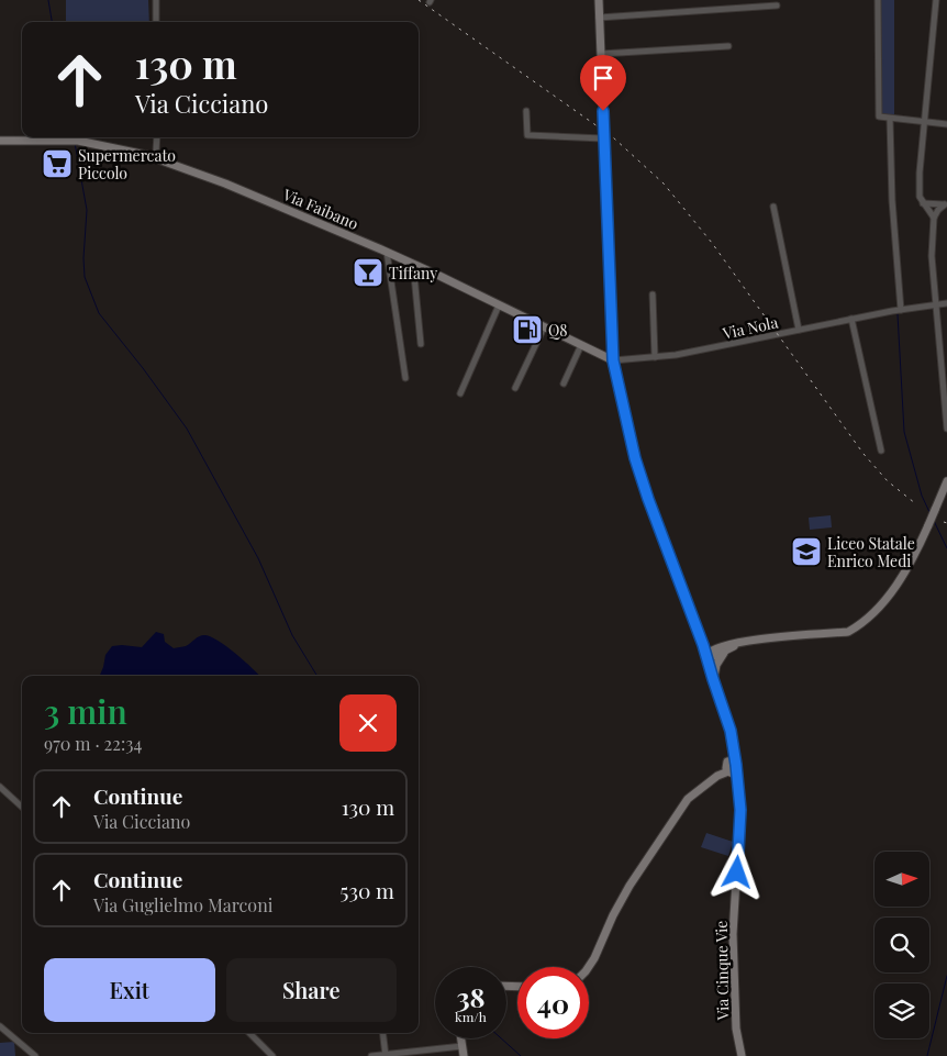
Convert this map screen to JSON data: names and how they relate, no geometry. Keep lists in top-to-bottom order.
{
  "streets": {
    "street": ["Via Faibano", "Via Nola", "Via Cinque Vie"]
  },
  "crossings": [
    ["Via Faibano", "Via Nola"]
  ],
  "places": {
    "supermarket": ["Supermercato Piccolo"],
    "bar": ["Tiffany"],
    "fuel station": ["Q8"],
    "school or university": ["Liceo Statale Enrico Medi"]
  },
  "north": "right",
  "page": {
    "turn": ["130 m", "Via Cicciano"],
    "heading": ["3 min", "970 m · 22:34"],
    "list": [
      {
        "name": "Continue",
        "note": "Via Cicciano",
        "value": "130 m"
      },
      {
        "name": "Continue",
        "note": "Via Guglielmo Marconi",
        "value": "530 m"
      }
    ],
    "buttons": ["Exit", "Share"],
    "speed": "38 km/h",
    "limit": "40"
  }
}
